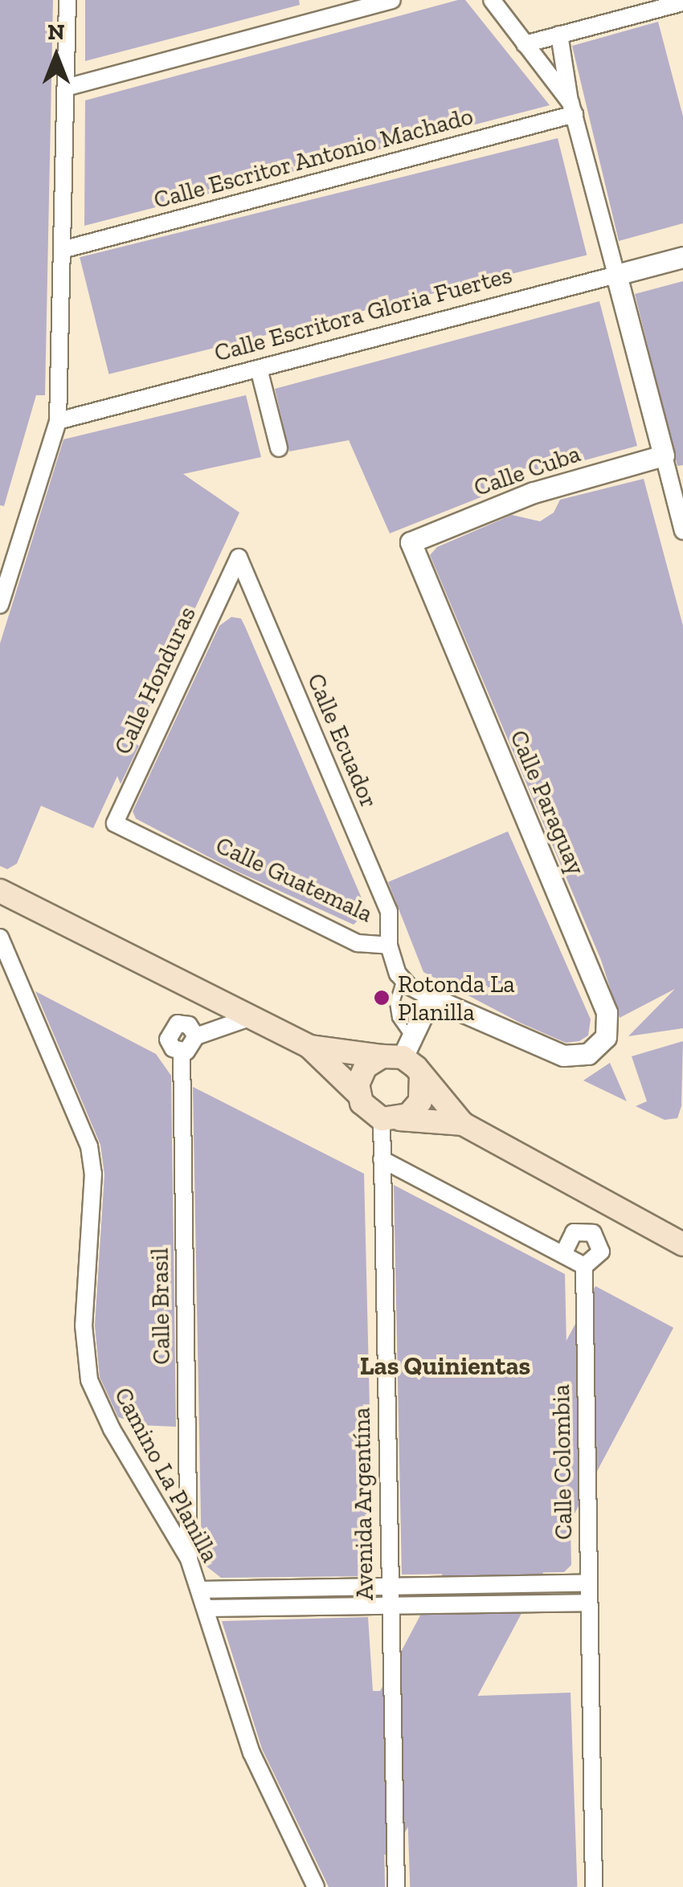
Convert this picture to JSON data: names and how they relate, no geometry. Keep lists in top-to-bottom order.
{
  "streets": {
    "street": [
      "Calle Escritor Antonio Machado",
      "Calle Escritora Gloria Fuertes",
      "Calle Cuba",
      "Calle Honduras",
      "Calle Ecuador",
      "Calle Paraguay",
      "Calle Guatemala",
      "Calle Brasil",
      "Calle Colombia",
      "Camino La Planilla",
      "Avenida Argentína"
    ]
  },
  "crossings": [
    ["Calle Cuba", "Calle Paraguay"],
    ["Calle Honduras", "Calle Ecuador"],
    ["Calle Honduras", "Calle Guatemala"],
    ["Calle Ecuador", "Calle Guatemala"],
    ["Calle Brasil", "Camino La Planilla"]
  ],
  "districts": ["Las Quinientas"],
  "places": ["Rotonda La Planilla"],
  "north": "top"
}
